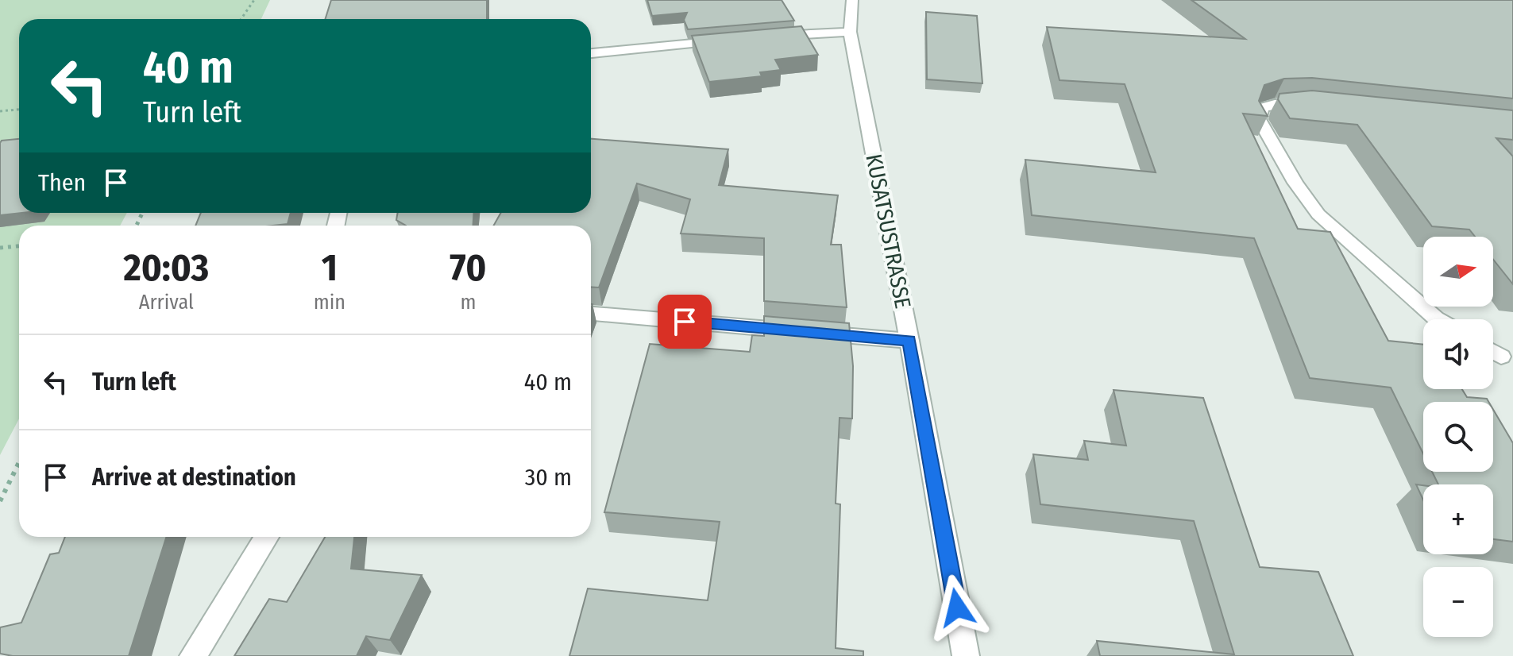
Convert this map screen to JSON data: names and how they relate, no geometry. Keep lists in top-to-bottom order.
{
  "streets": {
    "street": ["KUSATSUSTRASSE"]
  },
  "north": "right",
  "page": {
    "turn": ["40 m", "Turn left"],
    "then": "Then",
    "eta": [
      "20:03",
      "Arrival",
      "1",
      "min",
      "70",
      "m"
    ],
    "map_buttons": ["+", "−"],
    "list": [
      {
        "name": "Turn left",
        "value": "40 m"
      },
      {
        "name": "Arrive at destination",
        "value": "30 m"
      }
    ]
  }
}
